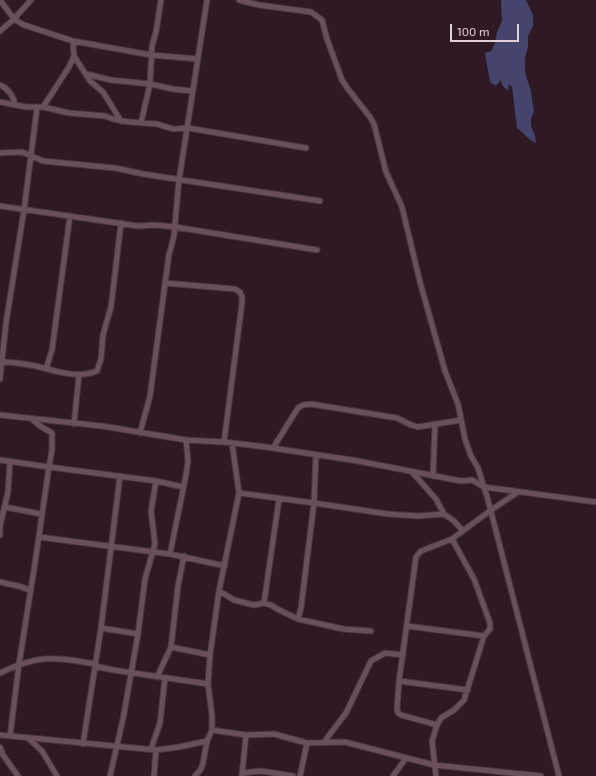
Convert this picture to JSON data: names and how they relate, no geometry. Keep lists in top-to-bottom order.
{
  "scale_bar": "100 m"
}
